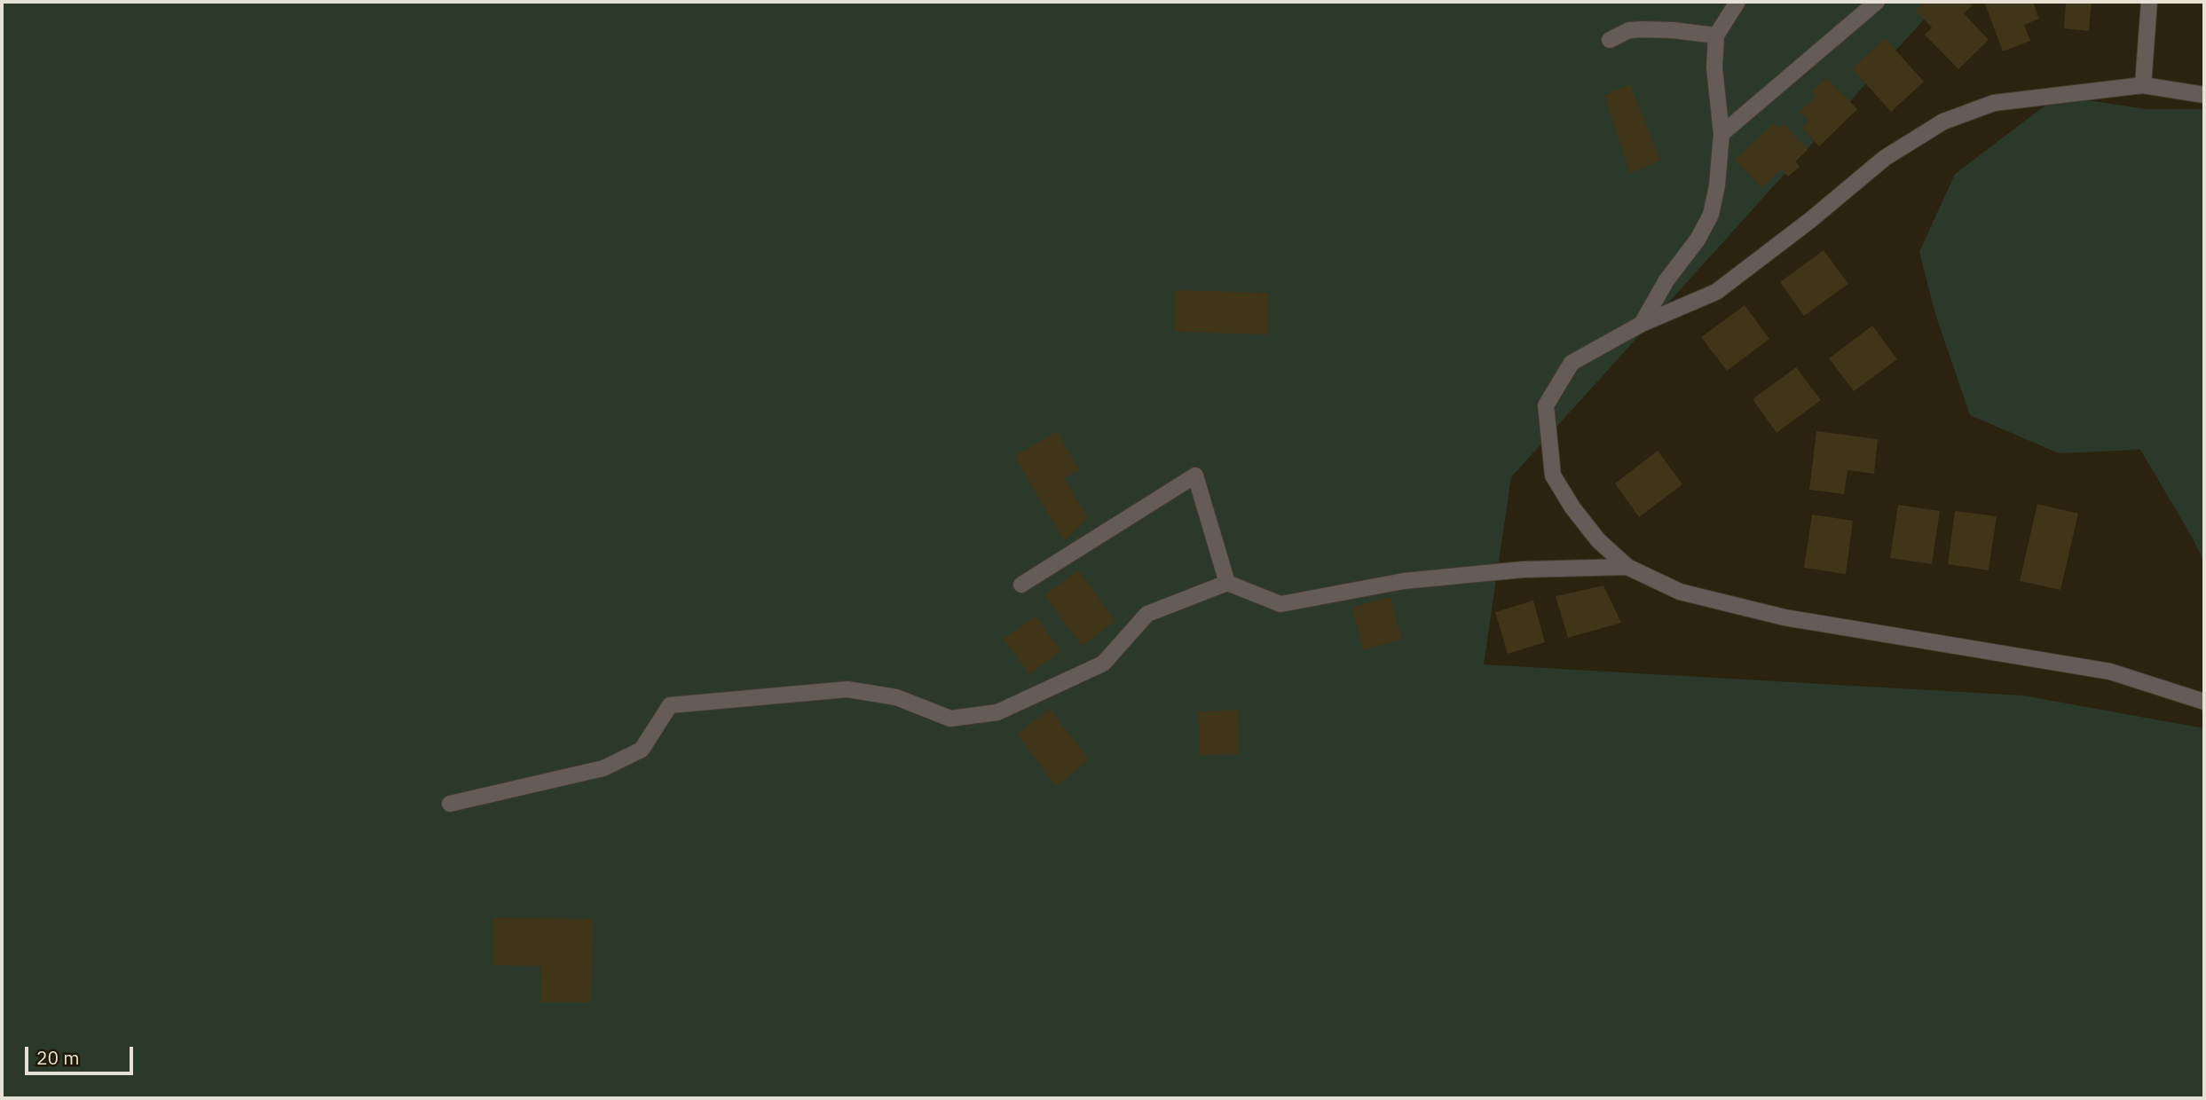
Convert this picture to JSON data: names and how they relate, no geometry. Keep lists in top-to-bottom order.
{
  "scale_bar": "20 m"
}
